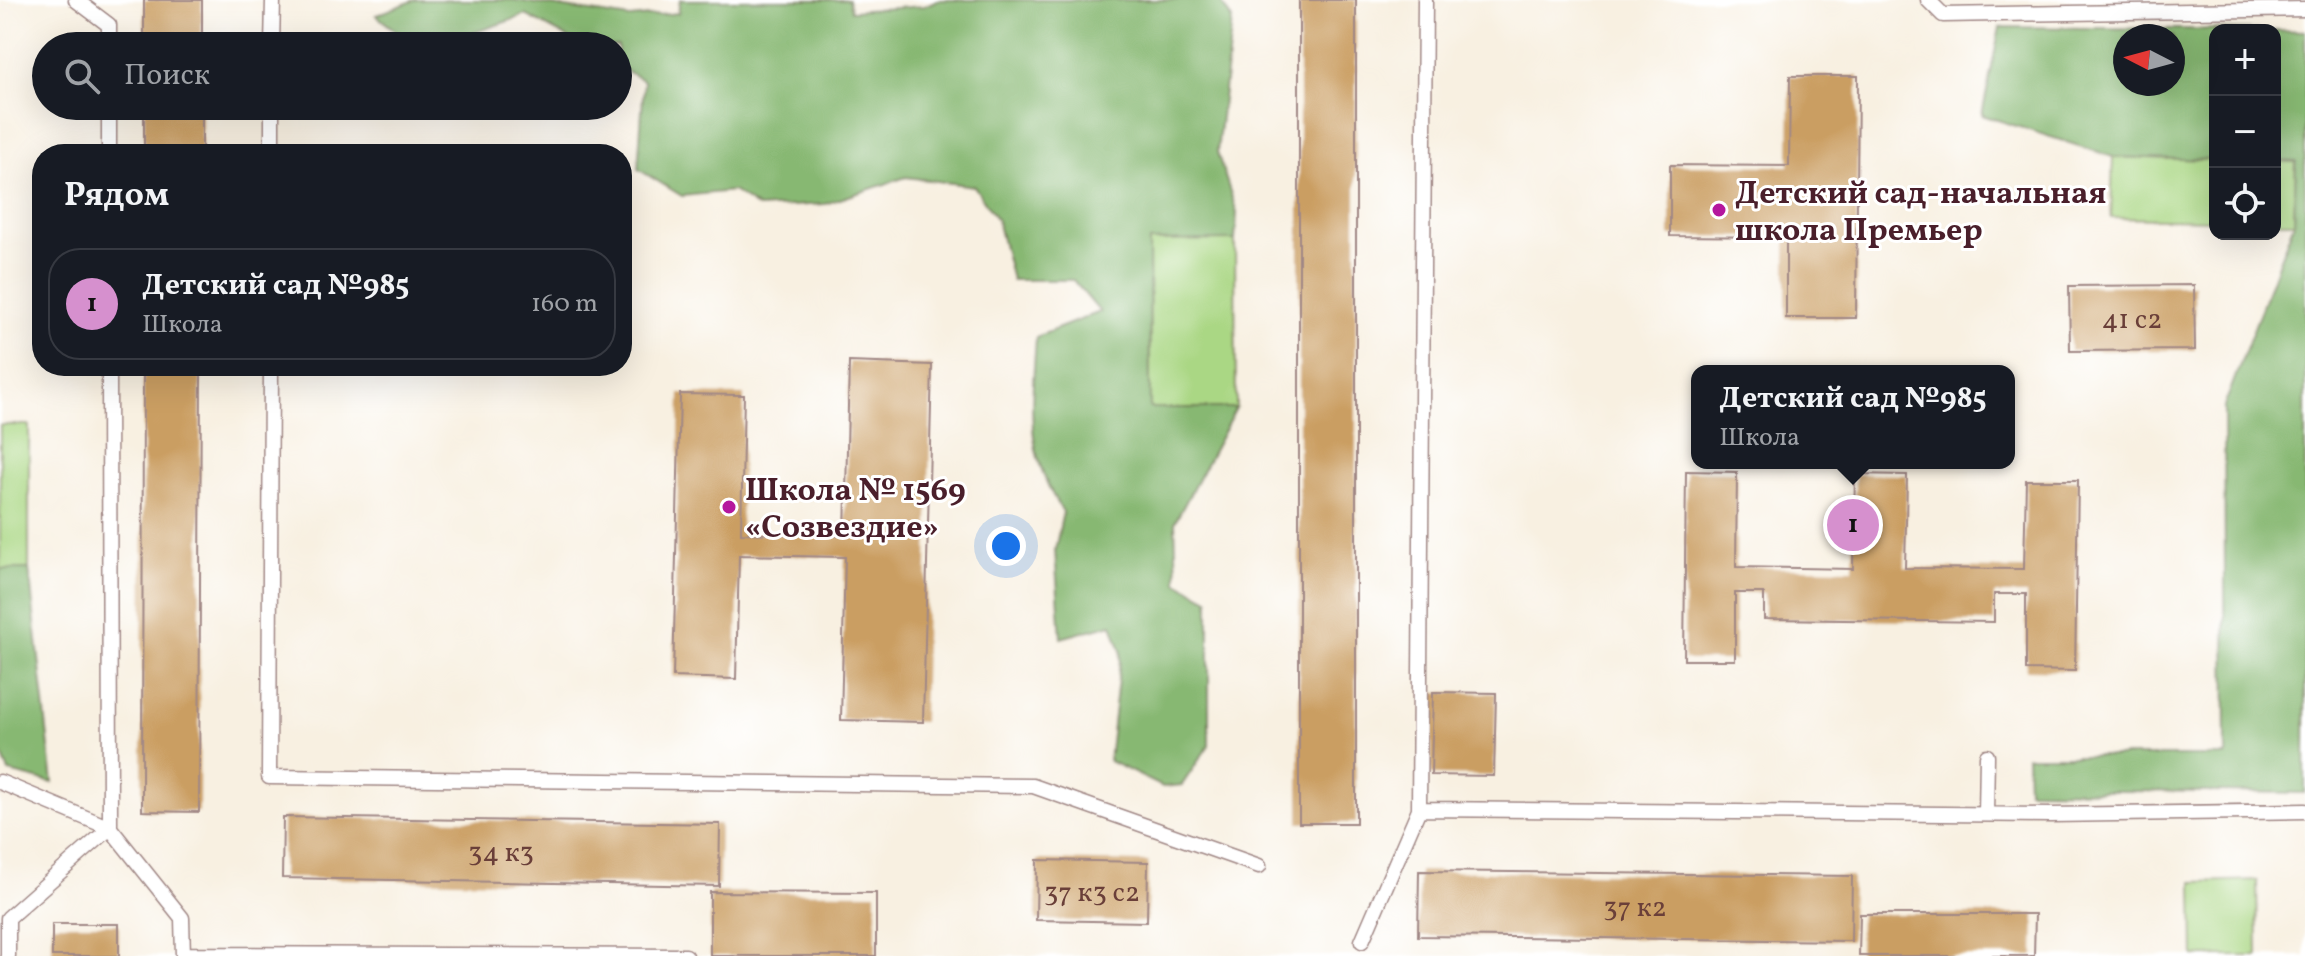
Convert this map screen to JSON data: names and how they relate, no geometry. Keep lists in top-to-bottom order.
{
  "places": ["Детский сад-начальная школа Премьер", "Школа № 1569 «Созвездие»"],
  "house_numbers": [
    "41 с2",
    "34 к3",
    "37 к3 с2",
    "37 к2"
  ],
  "north": "left",
  "page": {
    "map_buttons": ["+", "−"],
    "search": "Поиск",
    "heading": "Рядом",
    "list": [
      {
        "mark": "1",
        "name": "Детский сад №985",
        "note": "Школа",
        "value": "160 m"
      }
    ],
    "popup": ["Детский сад №985", "Школа"],
    "pins": "1"
  }
}
